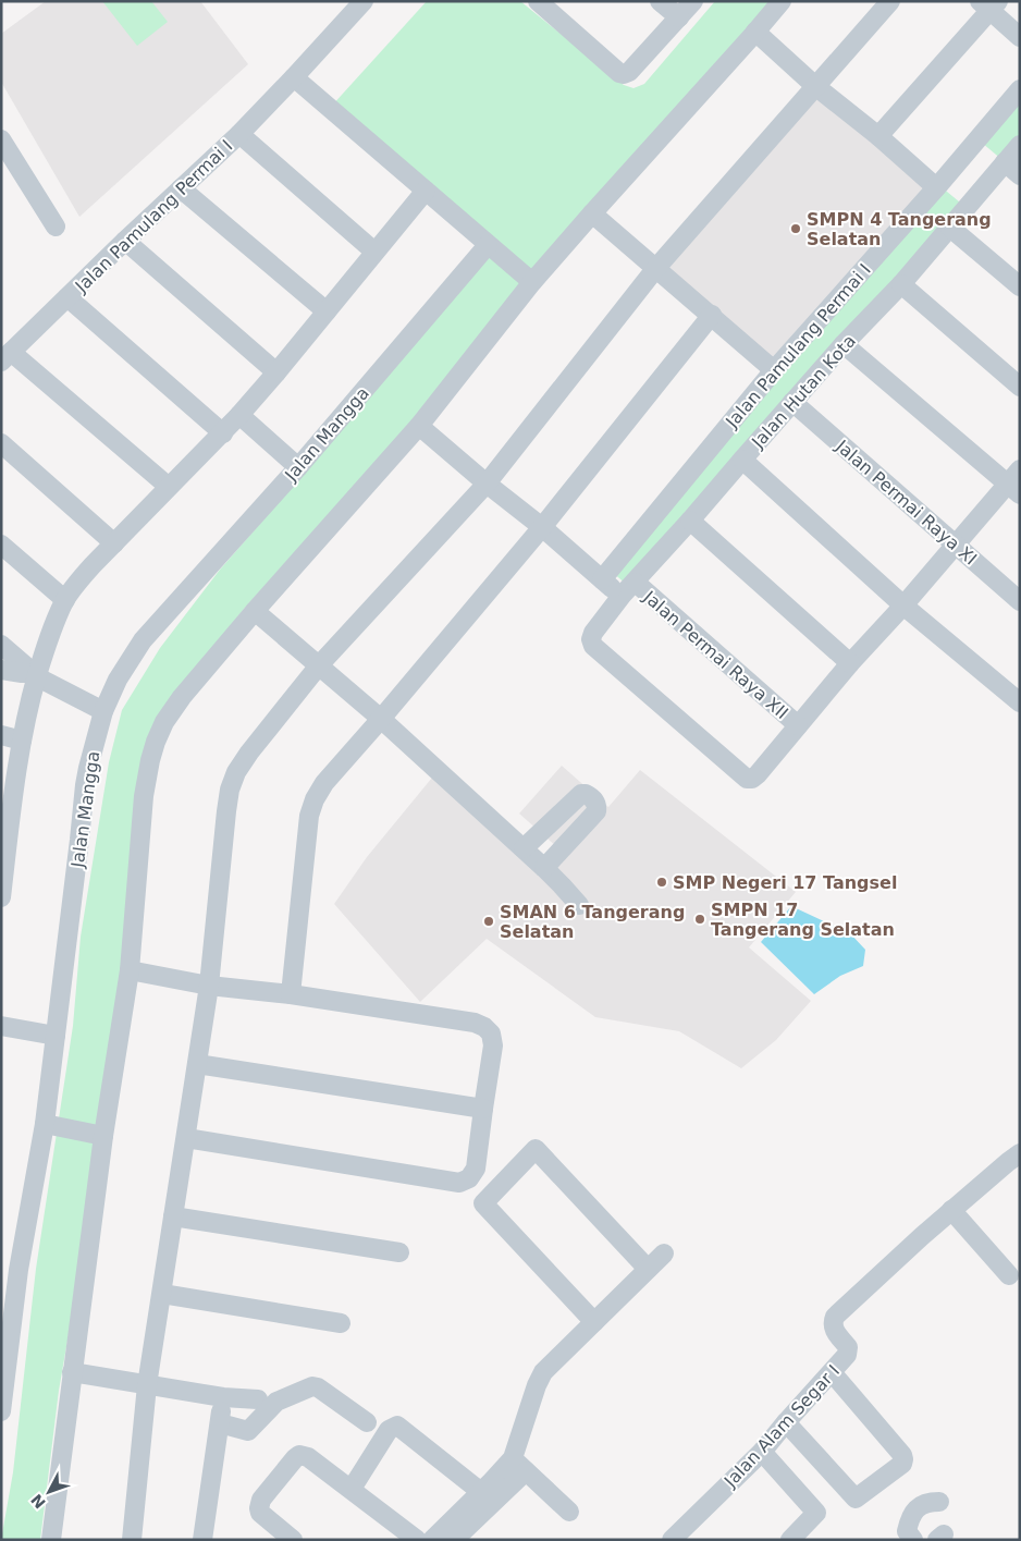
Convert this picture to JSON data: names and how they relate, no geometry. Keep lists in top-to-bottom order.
{
  "streets": {
    "street": [
      "Jalan Pamulang Permai I",
      "Jalan Hutan Kota",
      "Jalan Mangga",
      "Jalan Permai Raya XI",
      "Jalan Permai Raya XII",
      "Jalan Alam Segar I"
    ]
  },
  "crossings": [
    ["Jalan Pamulang Permai I", "Jalan Permai Raya XII"],
    ["Jalan Hutan Kota", "Jalan Permai Raya XI"],
    ["Jalan Hutan Kota", "Jalan Permai Raya XII"]
  ],
  "places": [
    "SMPN 4 Tangerang Selatan",
    "SMP Negeri 17 Tangsel",
    "SMPN 17 Tangerang Selatan",
    "SMAN 6 Tangerang Selatan"
  ],
  "north": "bottom left"
}
